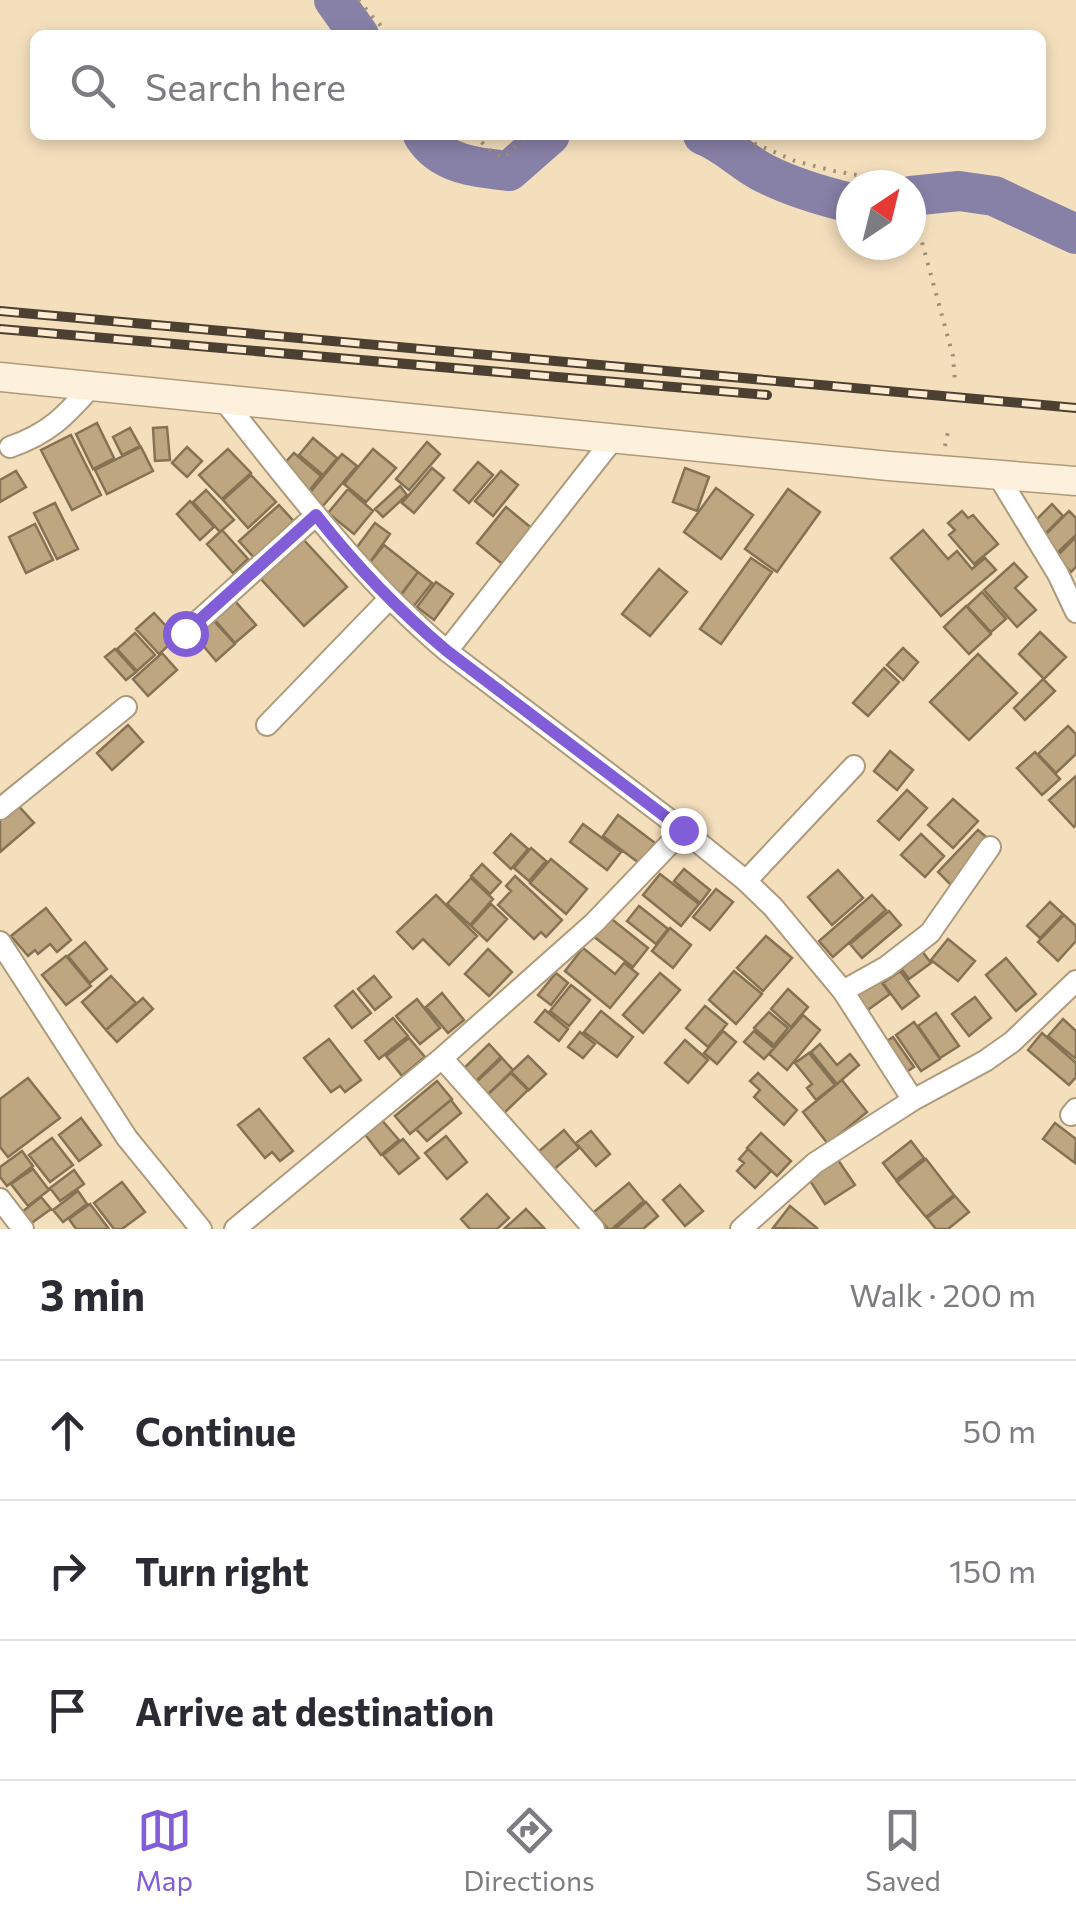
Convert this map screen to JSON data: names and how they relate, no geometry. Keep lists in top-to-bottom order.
{
  "north": "top right",
  "page": {
    "search": "Search here",
    "heading": ["3 min", "Walk · 200 m"],
    "list": [
      ["Continue", "50 m"],
      ["Turn right", "150 m"],
      "Arrive at destination"
    ],
    "nav": ["Map", "Directions", "Saved"]
  }
}
